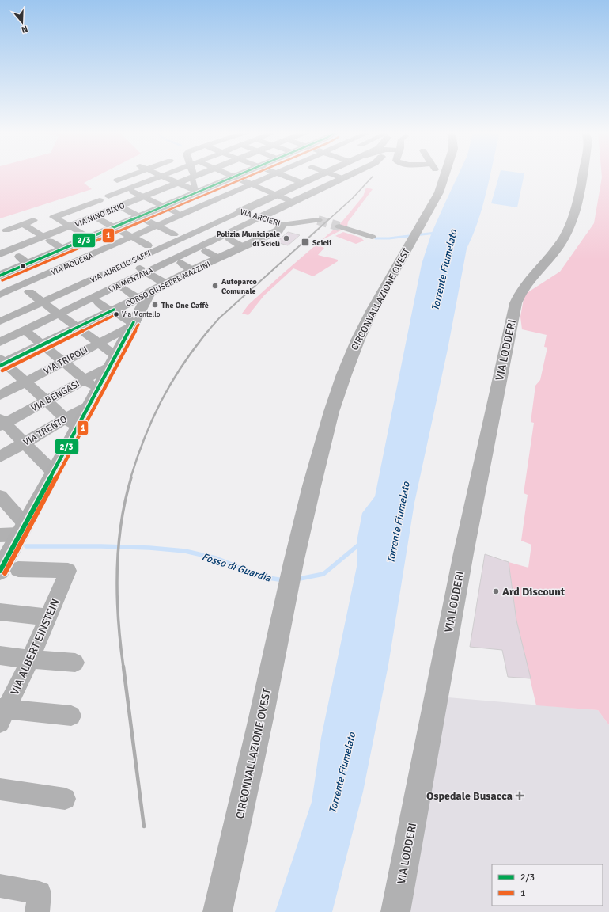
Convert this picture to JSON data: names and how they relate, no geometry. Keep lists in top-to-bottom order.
{
  "streets": {
    "main road": ["VIA ARCIERI", "CORSO GIUSEPPE MAZZINI", "CIRCONVALLAZIONE OVEST"],
    "street": [
      "VIA NINO BIXIO",
      "VIA MODENA",
      "VIA AURELIO SAFFI",
      "VIA MENTANA",
      "VIA LODDERI",
      "VIA TRIPOLI",
      "VIA BENGASI",
      "VIA TRENTO",
      "VIA ALBERT EINSTEIN"
    ]
  },
  "crossings": [
    ["VIA NINO BIXIO", "VIA ARCIERI"],
    ["VIA ARCIERI", "VIA MODENA"],
    ["VIA ARCIERI", "VIA AURELIO SAFFI"],
    ["VIA ARCIERI", "VIA MENTANA"],
    ["VIA ARCIERI", "CORSO GIUSEPPE MAZZINI"],
    ["VIA AURELIO SAFFI", "VIA MENTANA"]
  ],
  "water": ["Torrente Fiumelato", "Fosso di Guardia"],
  "places": {
    "other": [
      "Polizia Municipale di Scicli",
      "Autoparco Comunale",
      "The One Caffè",
      "Via Montello",
      "Ard Discount"
    ],
    "transit": ["Scicli"],
    "health": ["Ospedale Busacca"]
  },
  "lines": ["transit line 2/3", "transit line 1"],
  "legend": ["2/3", "1"],
  "north": "bottom"
}
